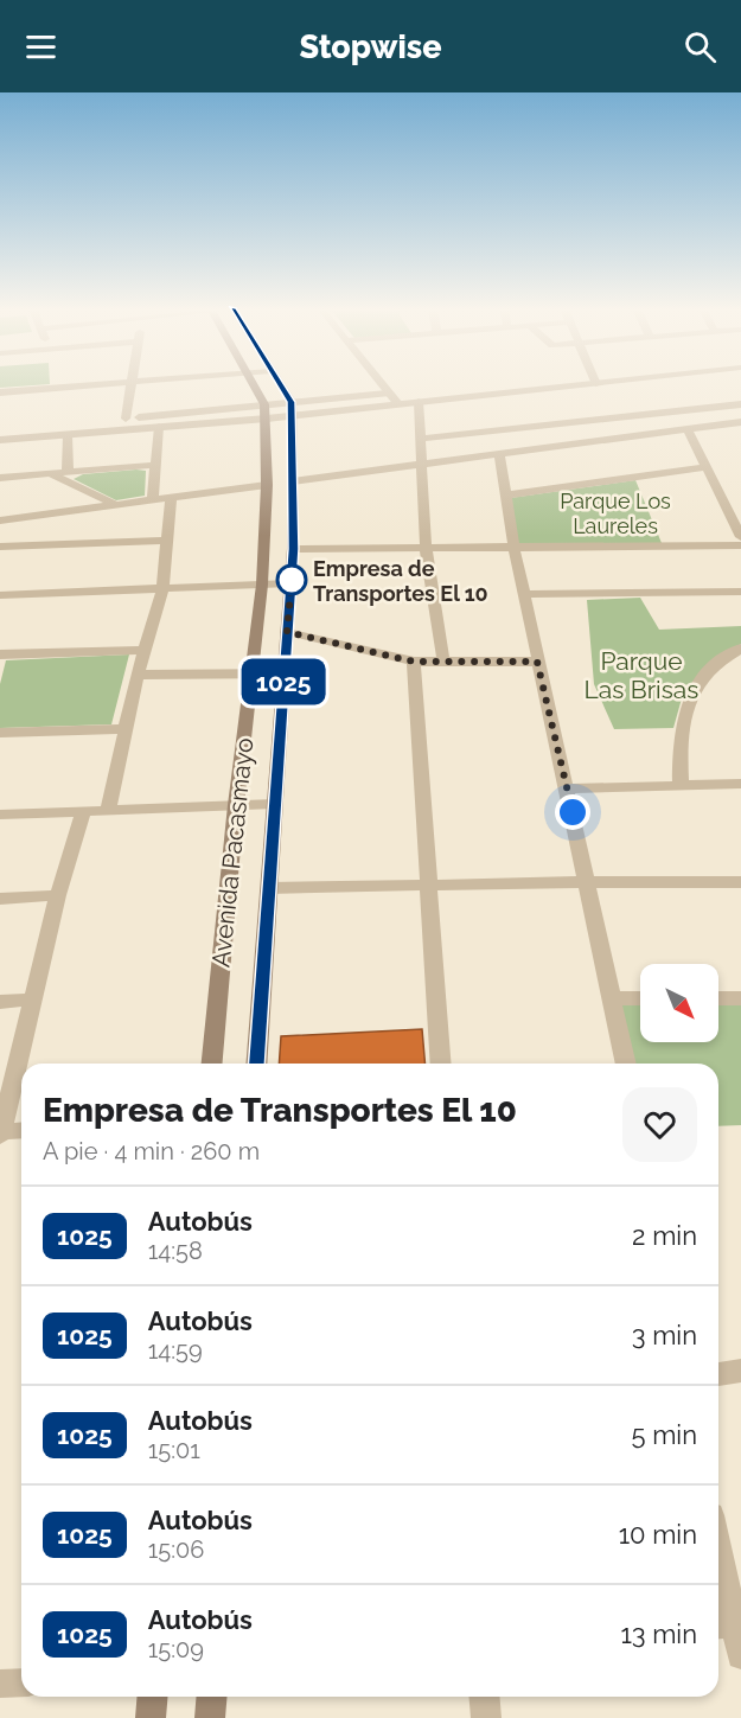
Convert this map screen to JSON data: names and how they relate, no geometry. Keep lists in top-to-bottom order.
{
  "streets": {
    "main road": ["Avenida Pacasmayo"]
  },
  "parks": ["Parque Los Laureles", "Parque Las Brisas"],
  "places": ["Empresa de Transportes El 10"],
  "lines": ["bus line 1025"],
  "north": "bottom right",
  "page": {
    "header": "Stopwise",
    "on_map": "1025",
    "heading": ["Empresa de Transportes El 10", "A pie · 4 min · 260 m"],
    "list": [
      {
        "mark": "1025",
        "name": "Autobús",
        "note": "14:58",
        "value": "2 min"
      },
      {
        "mark": "1025",
        "name": "Autobús",
        "note": "14:59",
        "value": "3 min"
      },
      {
        "mark": "1025",
        "name": "Autobús",
        "note": "15:01",
        "value": "5 min"
      },
      {
        "mark": "1025",
        "name": "Autobús",
        "note": "15:06",
        "value": "10 min"
      },
      {
        "mark": "1025",
        "name": "Autobús",
        "note": "15:09",
        "value": "13 min"
      }
    ]
  }
}
